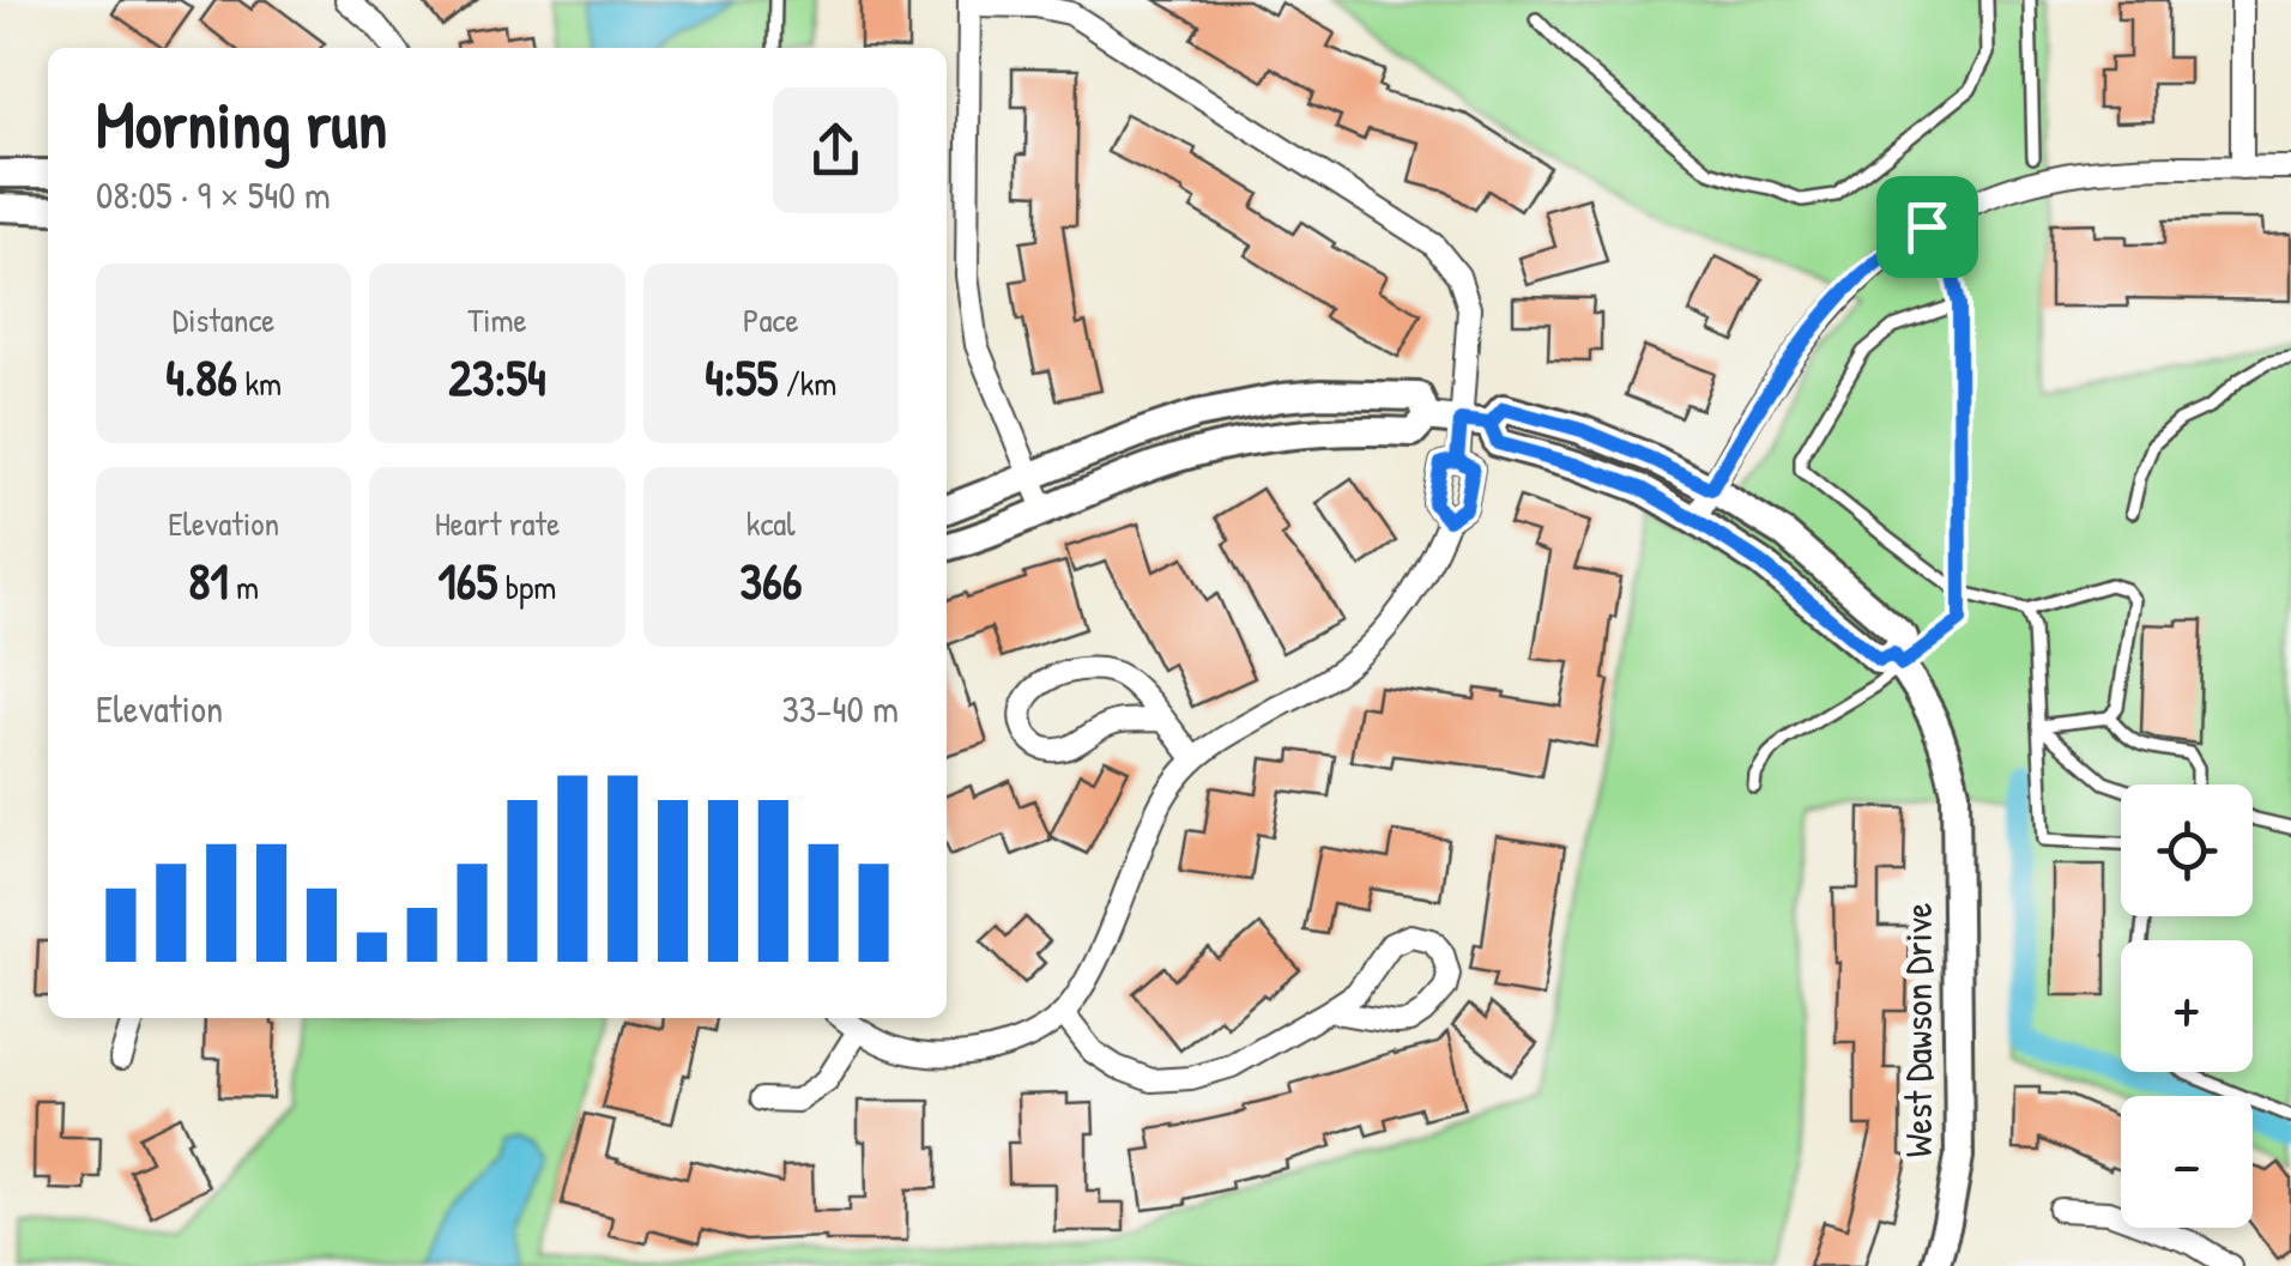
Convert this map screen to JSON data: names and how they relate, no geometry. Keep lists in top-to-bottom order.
{
  "streets": {
    "street": ["West Dawson Drive"]
  },
  "page": {
    "heading": ["Morning run", "08:05 · 9 × 540 m"],
    "stats": [
      ["Distance", "4.86 km"],
      ["Time", "23:54"],
      ["Pace", "4:55 /km"],
      ["Elevation", "81 m"],
      ["Heart rate", "165 bpm"],
      ["kcal", "366"]
    ],
    "chart": ["Elevation", "33–40 m"],
    "map_buttons": ["+", "−"]
  }
}
